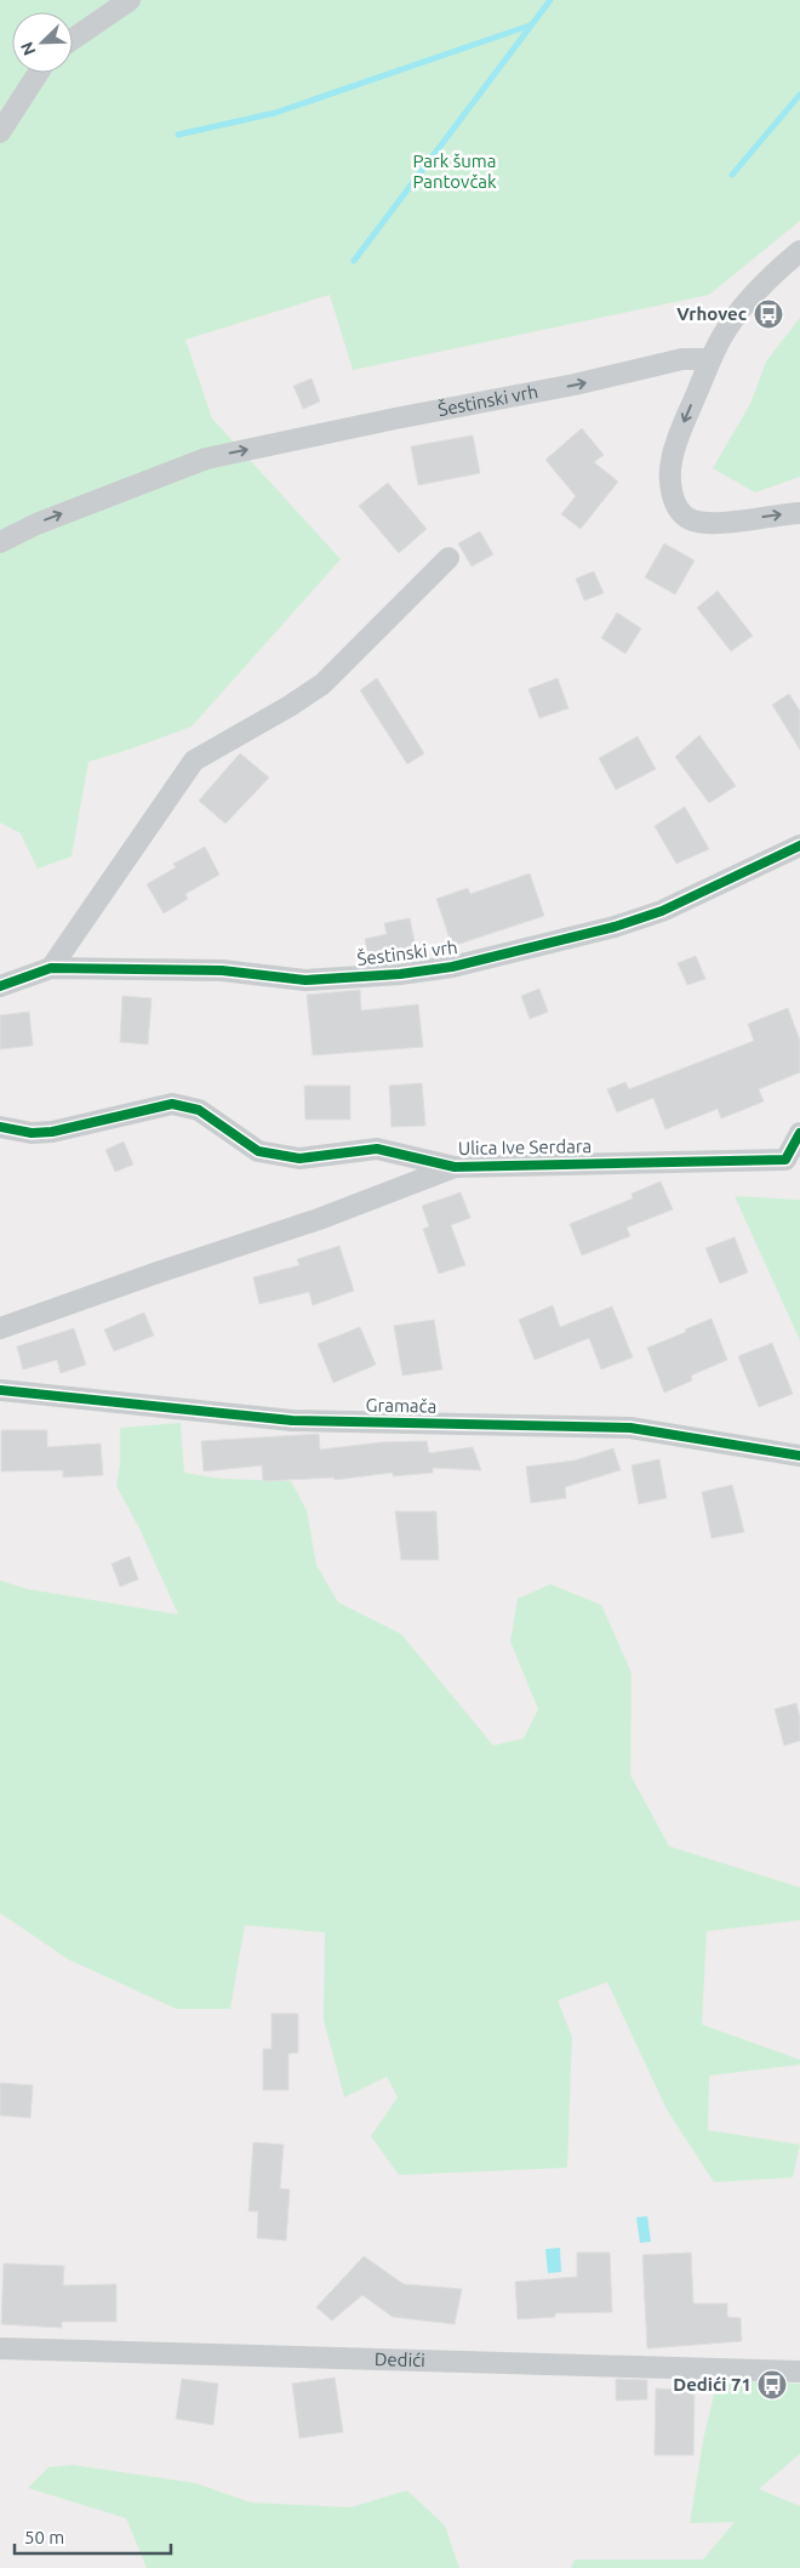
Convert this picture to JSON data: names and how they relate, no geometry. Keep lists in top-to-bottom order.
{
  "streets": {
    "street": [
      "Šestinski vrh",
      "Ulica Ive Serdara",
      "Gramača",
      "Dedići"
    ]
  },
  "one_way": ["Šestinski vrh"],
  "parks": ["Park šuma Pantovčak"],
  "places": {
    "bus stop": ["Vrhovec", "Dedići 71"]
  },
  "scale_bar": "50 m",
  "north": "bottom left"
}
